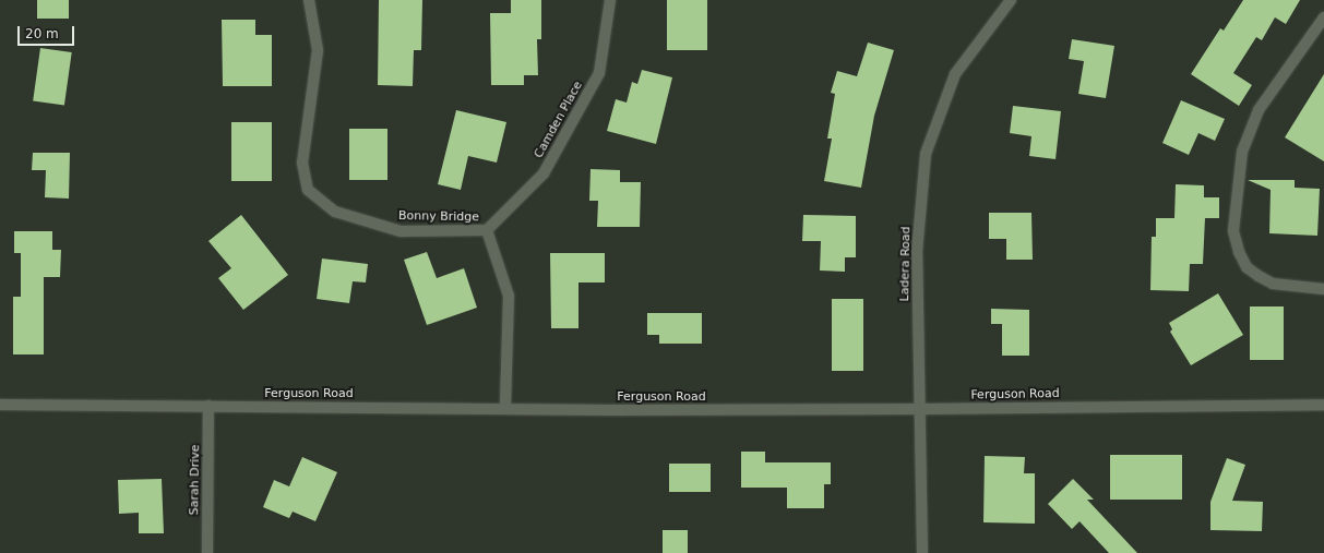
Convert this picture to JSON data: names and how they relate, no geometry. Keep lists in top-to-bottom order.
{
  "streets": {
    "street": [
      "Camden Place",
      "Bonny Bridge",
      "Ladera Road",
      "Ferguson Road",
      "Sarah Drive"
    ]
  },
  "crossings": [
    ["Camden Place", "Bonny Bridge"],
    ["Bonny Bridge", "Ferguson Road"],
    ["Ladera Road", "Ferguson Road"],
    ["Ferguson Road", "Sarah Drive"]
  ],
  "scale_bar": "20 m"
}
